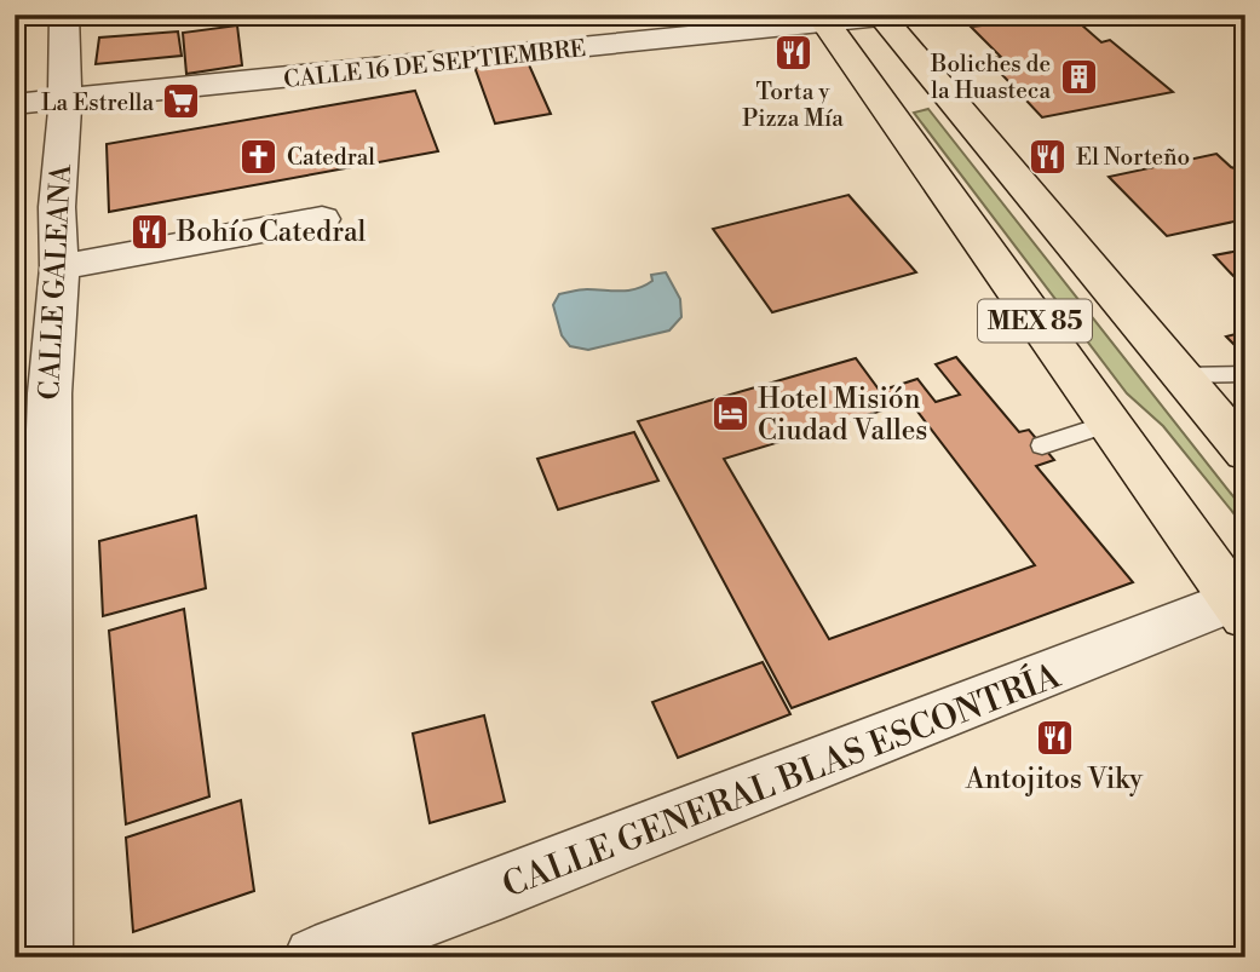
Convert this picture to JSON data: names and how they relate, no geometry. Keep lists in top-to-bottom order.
{
  "streets": {
    "main road": ["MEX 85"],
    "street": ["CALLE 16 DE SEPTIEMBRE", "CALLE GALEANA", "CALLE GENERAL BLAS ESCONTRÍA"]
  },
  "crossings": [
    ["CALLE 16 DE SEPTIEMBRE", "CALLE GALEANA"],
    ["CALLE 16 DE SEPTIEMBRE", "MEX 85"],
    ["MEX 85", "CALLE GENERAL BLAS ESCONTRÍA"]
  ],
  "places": {
    "restaurant": [
      "Torta y Pizza Mía",
      "El Norteño",
      "Bohío Catedral",
      "Antojitos Viky"
    ],
    "building": ["Boliches de la Huasteca"],
    "supermarket": ["La Estrella"],
    "church": ["Catedral"],
    "hotel": ["Hotel Misión Ciudad Valles"]
  }
}
